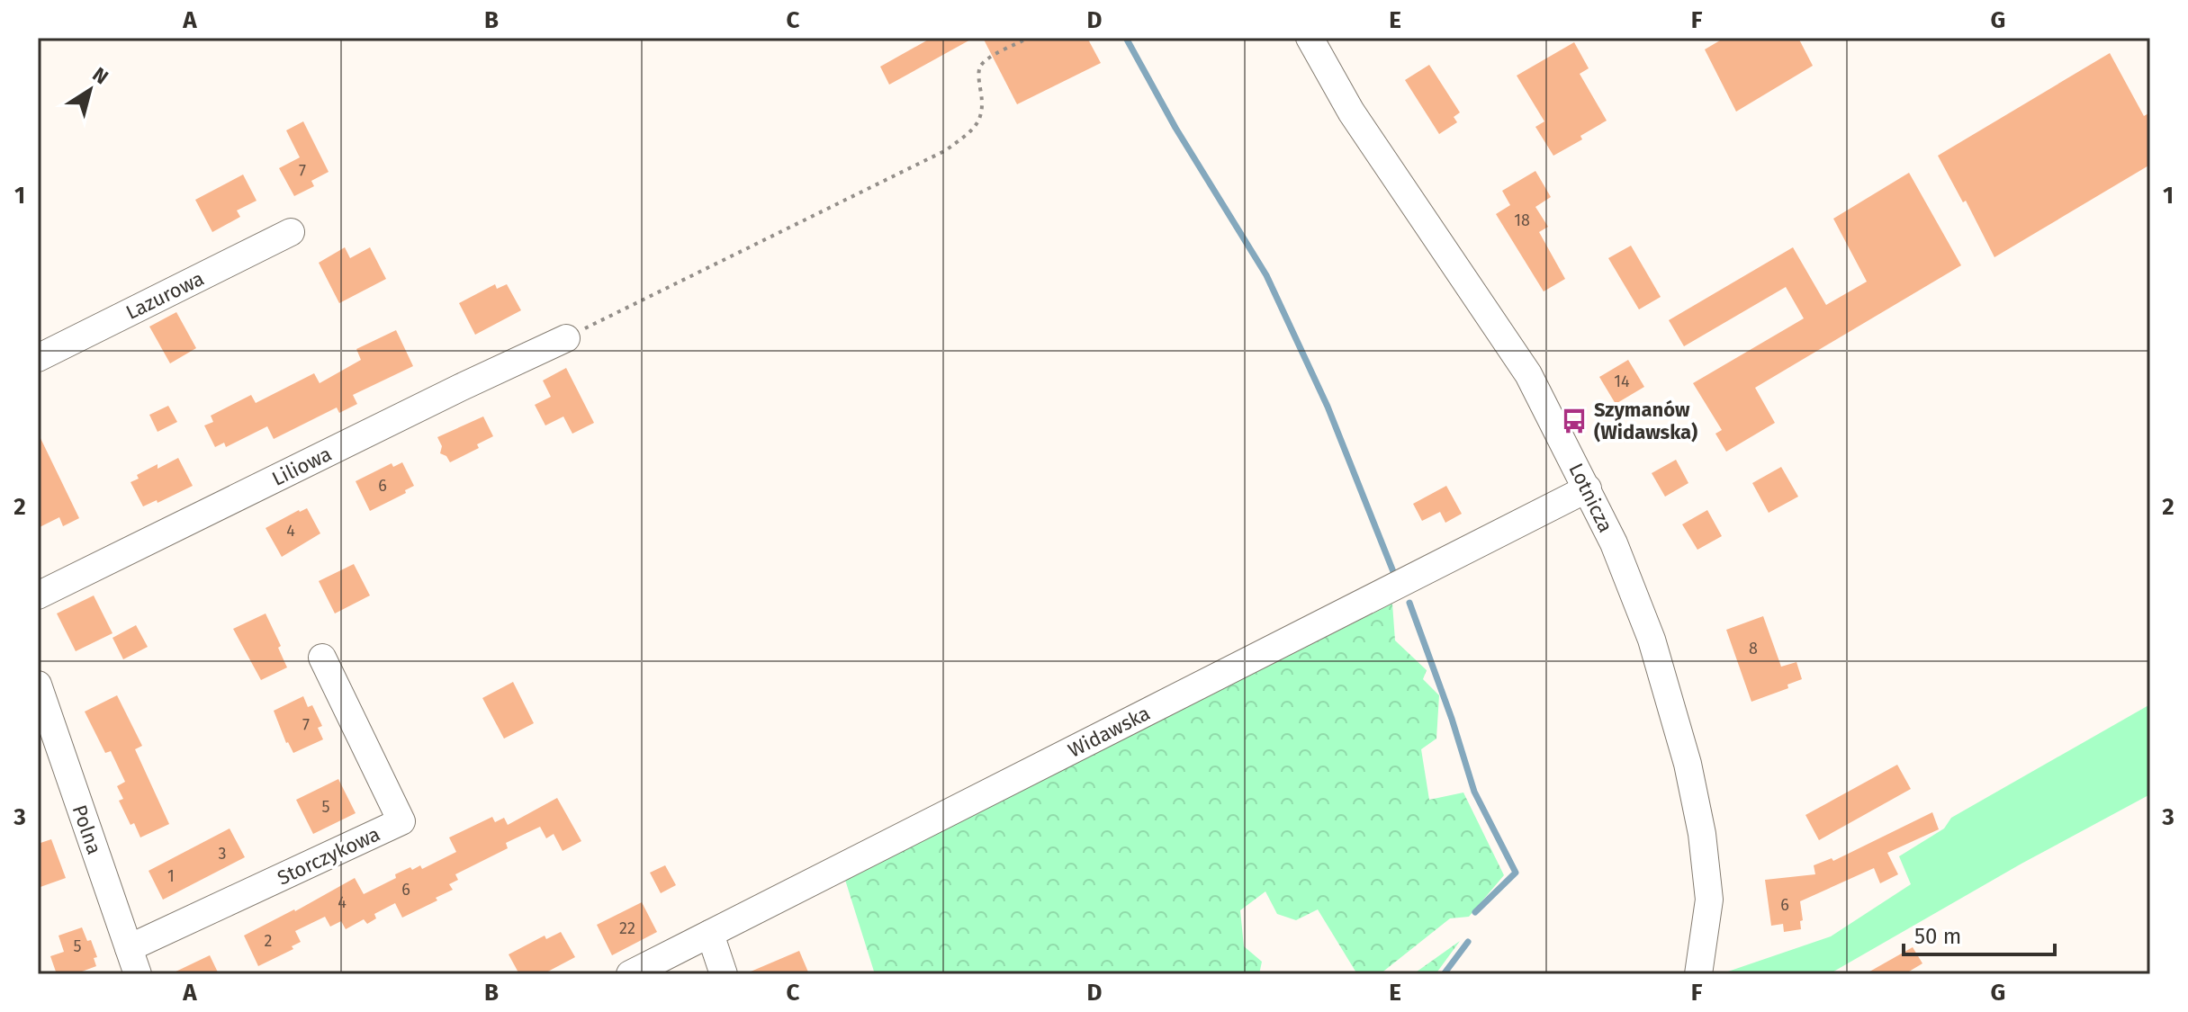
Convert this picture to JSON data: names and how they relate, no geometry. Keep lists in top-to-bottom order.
{
  "streets": {
    "street": [
      "Lazurowa",
      "Liliowa",
      "Lotnicza",
      "Widawska",
      "Polna",
      "Storczykowa"
    ]
  },
  "crossings": [
    ["Lotnicza", "Widawska"],
    ["Polna", "Storczykowa"]
  ],
  "places": {
    "bus stop": ["Szymanów (Widawska)"]
  },
  "house_numbers": [
    "7",
    "18",
    "14",
    "6",
    "4",
    "8",
    "7",
    "5",
    "3",
    "1",
    "6",
    "4",
    "6",
    "22",
    "2",
    "5"
  ],
  "scale_bar": "50 m",
  "north": "top right",
  "grid": {
    "columns": [
      "A",
      "B",
      "C",
      "D",
      "E",
      "F",
      "G"
    ],
    "rows": ["1", "2", "3"]
  }
}
